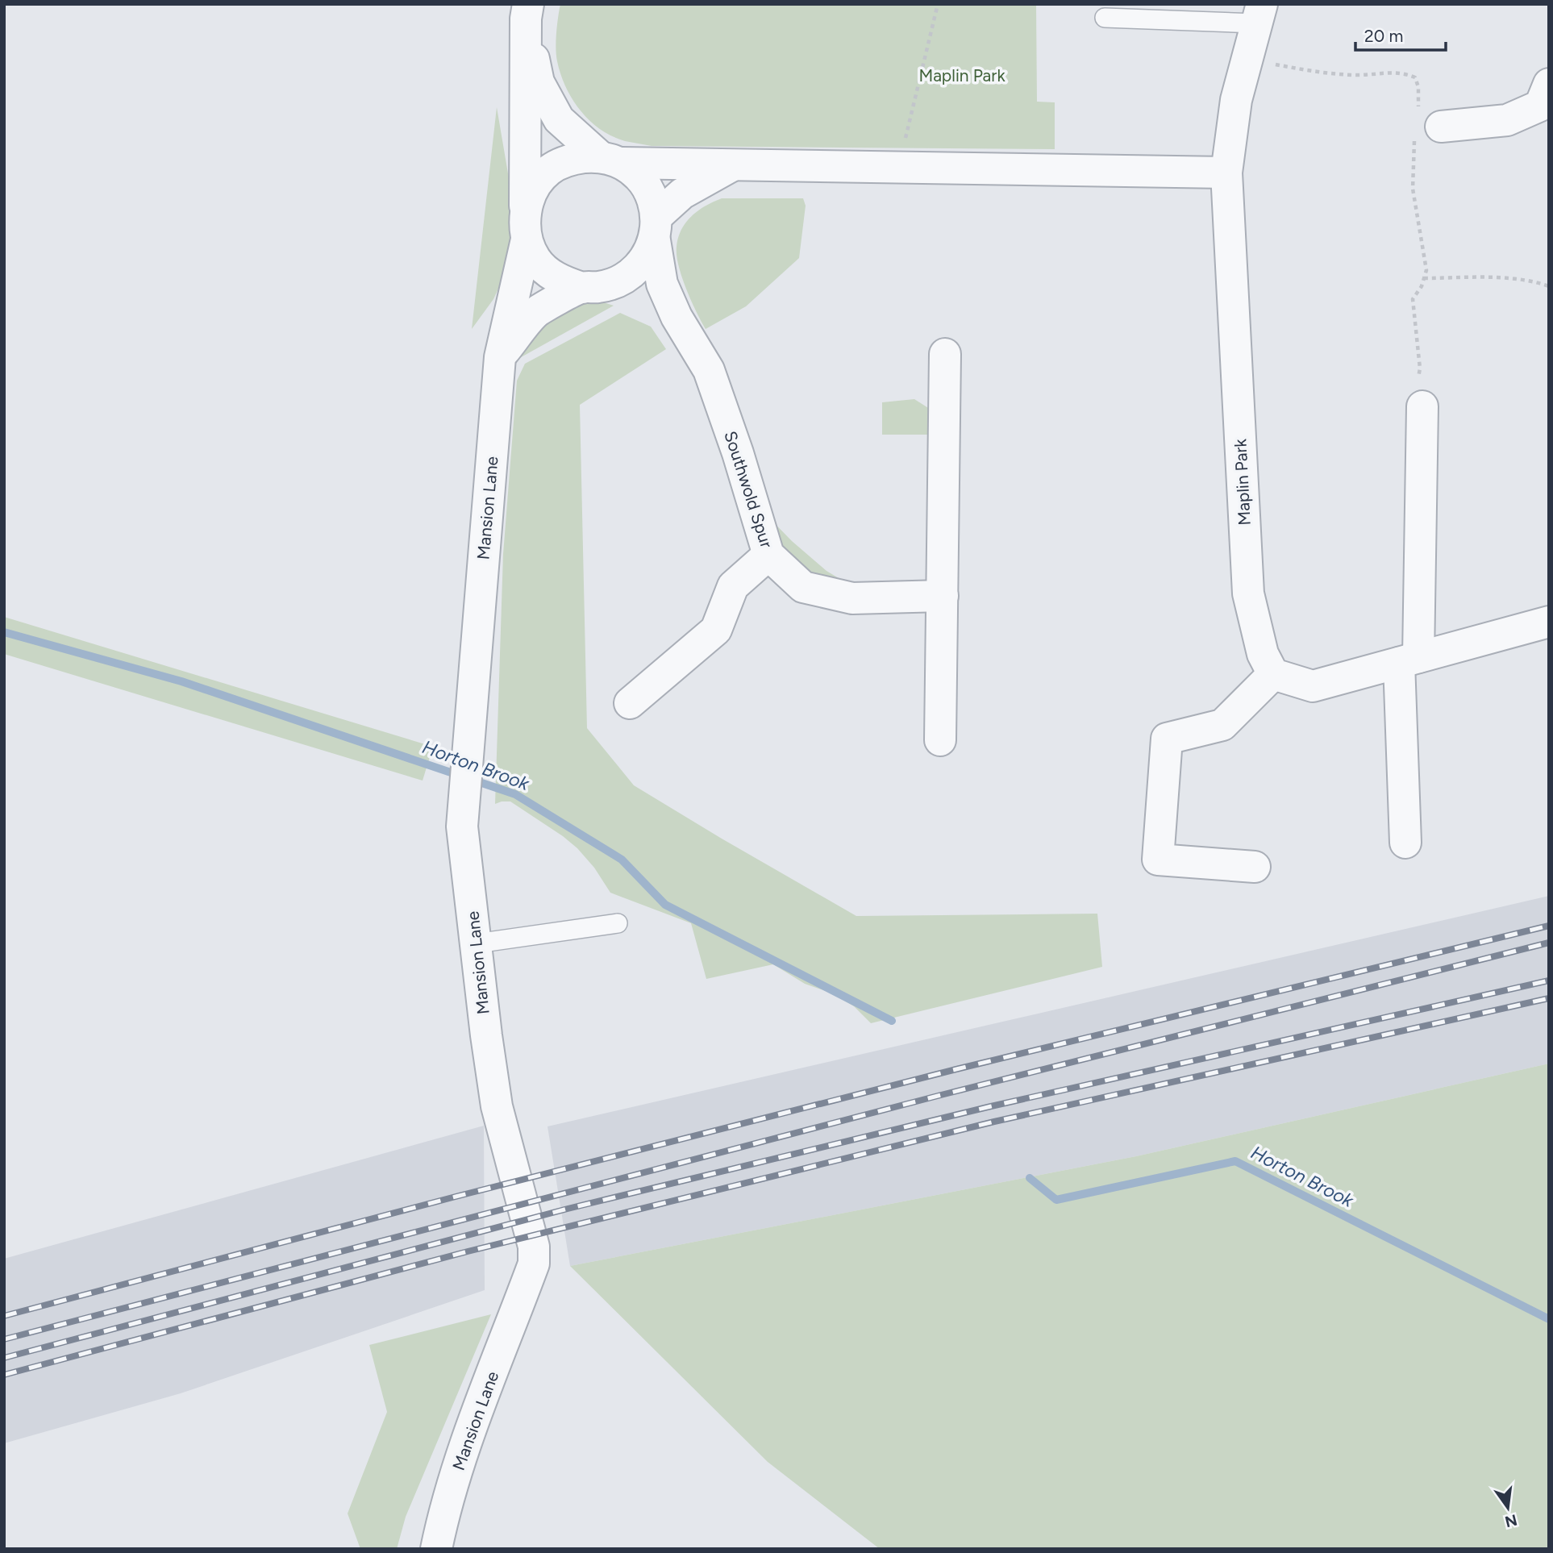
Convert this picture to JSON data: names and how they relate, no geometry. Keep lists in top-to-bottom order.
{
  "streets": {
    "street": ["Maplin Park", "Southwold Spur", "Mansion Lane"]
  },
  "crossings": [
    ["Maplin Park", "Mansion Lane"],
    ["Southwold Spur", "Mansion Lane"]
  ],
  "water": ["Horton Brook"],
  "parks": ["Maplin Park"],
  "scale_bar": "20 m",
  "north": "bottom"
}
